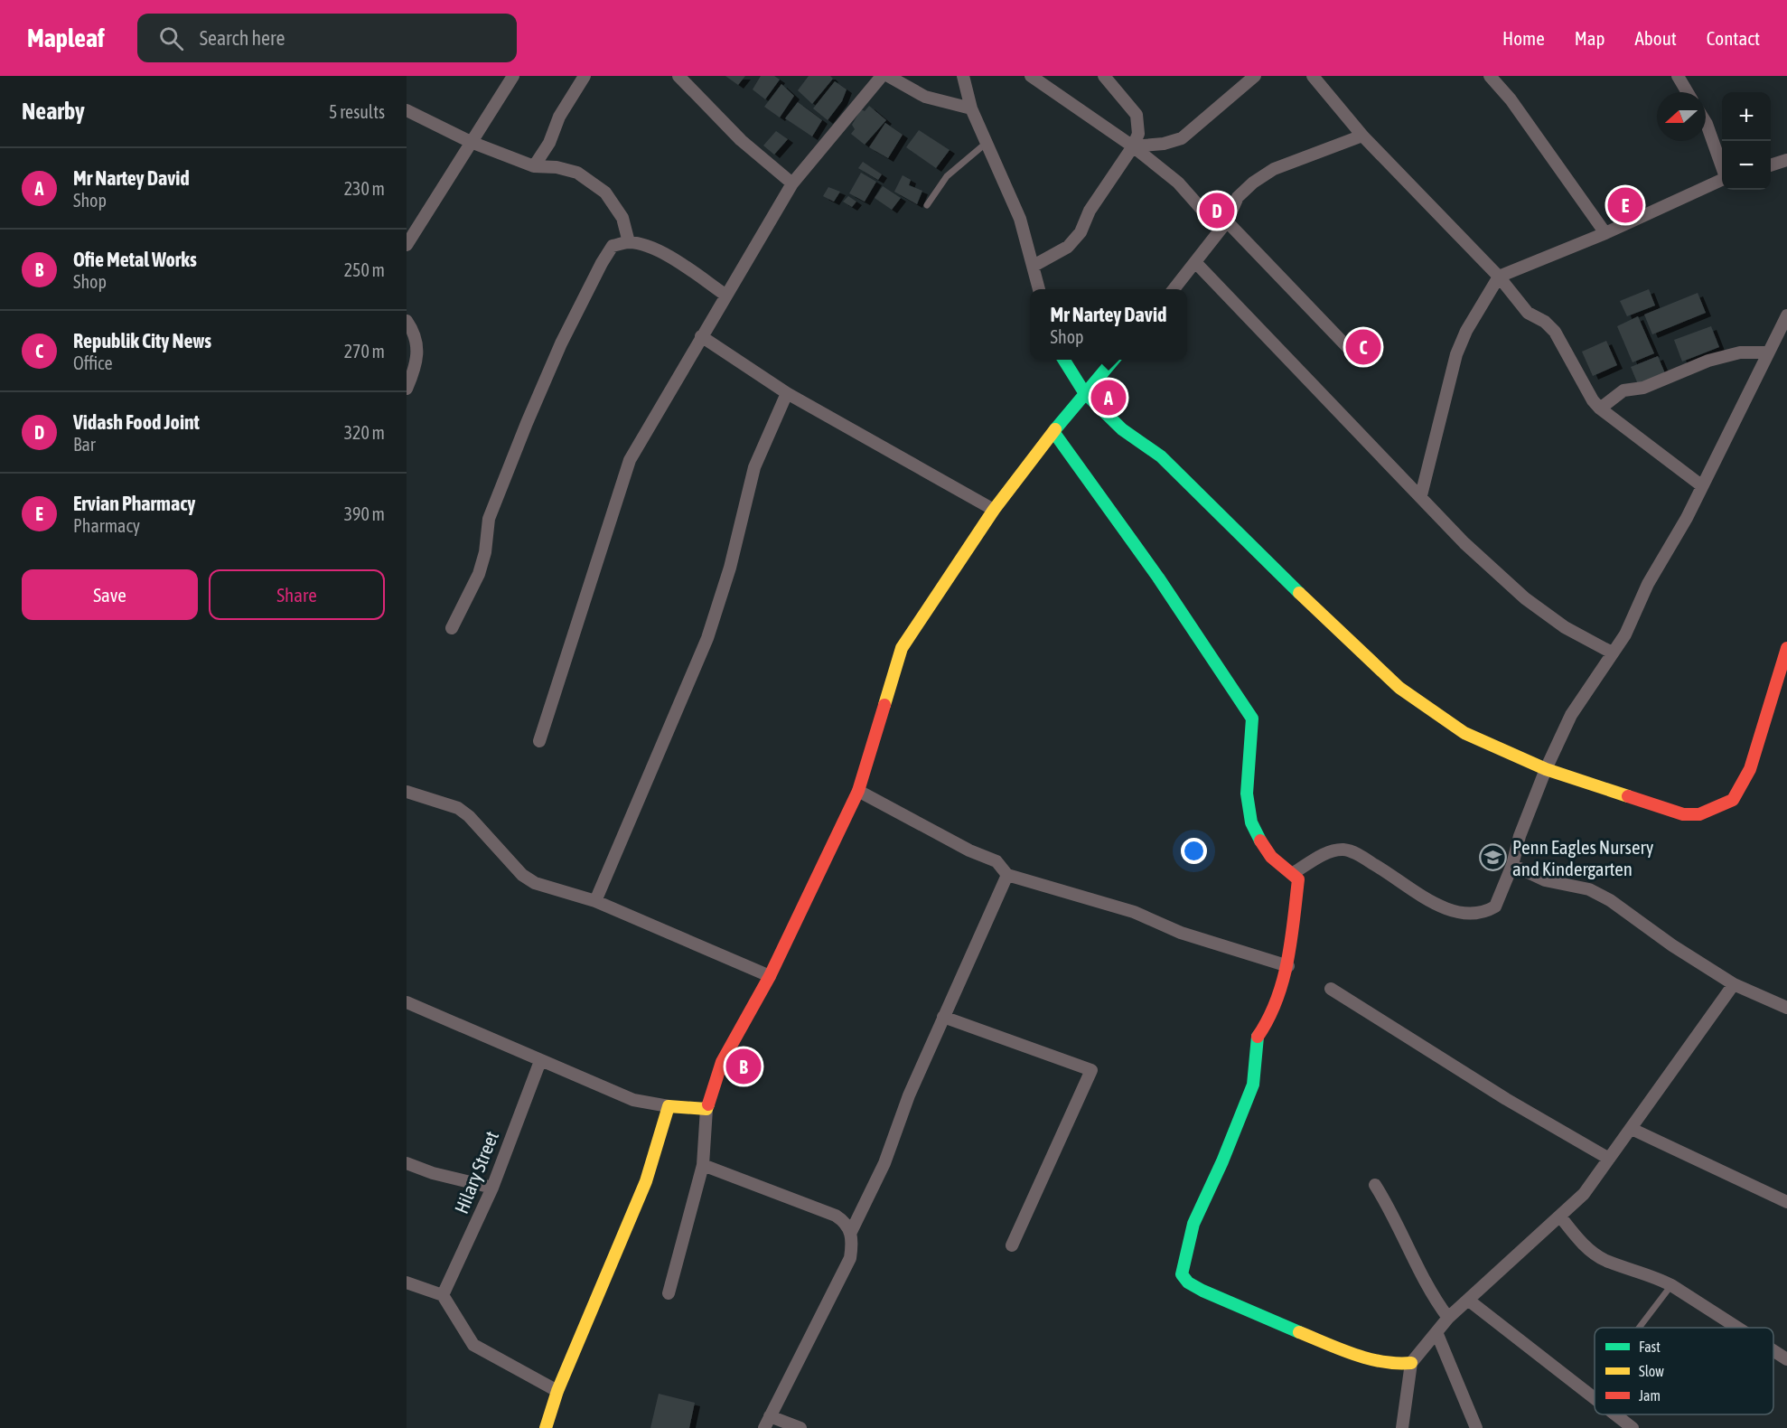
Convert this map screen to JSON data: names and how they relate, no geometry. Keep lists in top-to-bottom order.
{
  "streets": {
    "street": ["Hilary Street"]
  },
  "places": {
    "school or university": ["Penn Eagles Nursery and Kindergarten"]
  },
  "legend": ["Fast", "Slow", "Jam"],
  "north": "left",
  "page": {
    "header": "Mapleaf",
    "search": "Search here",
    "nav": [
      "Home",
      "Map",
      "About",
      "Contact"
    ],
    "heading": ["Nearby", "5 results"],
    "map_buttons": ["+", "−"],
    "list": [
      {
        "mark": "A",
        "name": "Mr Nartey David",
        "note": "Shop",
        "value": "230 m"
      },
      {
        "mark": "B",
        "name": "Ofie Metal Works",
        "note": "Shop",
        "value": "250 m"
      },
      {
        "mark": "C",
        "name": "Republik City News",
        "note": "Office",
        "value": "270 m"
      },
      {
        "mark": "D",
        "name": "Vidash Food Joint",
        "note": "Bar",
        "value": "320 m"
      },
      {
        "mark": "E",
        "name": "Ervian Pharmacy",
        "note": "Pharmacy",
        "value": "390 m"
      }
    ],
    "pins": [
      "E",
      "D",
      "C",
      "A",
      "B"
    ],
    "popup": ["Mr Nartey David", "Shop"],
    "buttons": ["Save", "Share"]
  }
}
